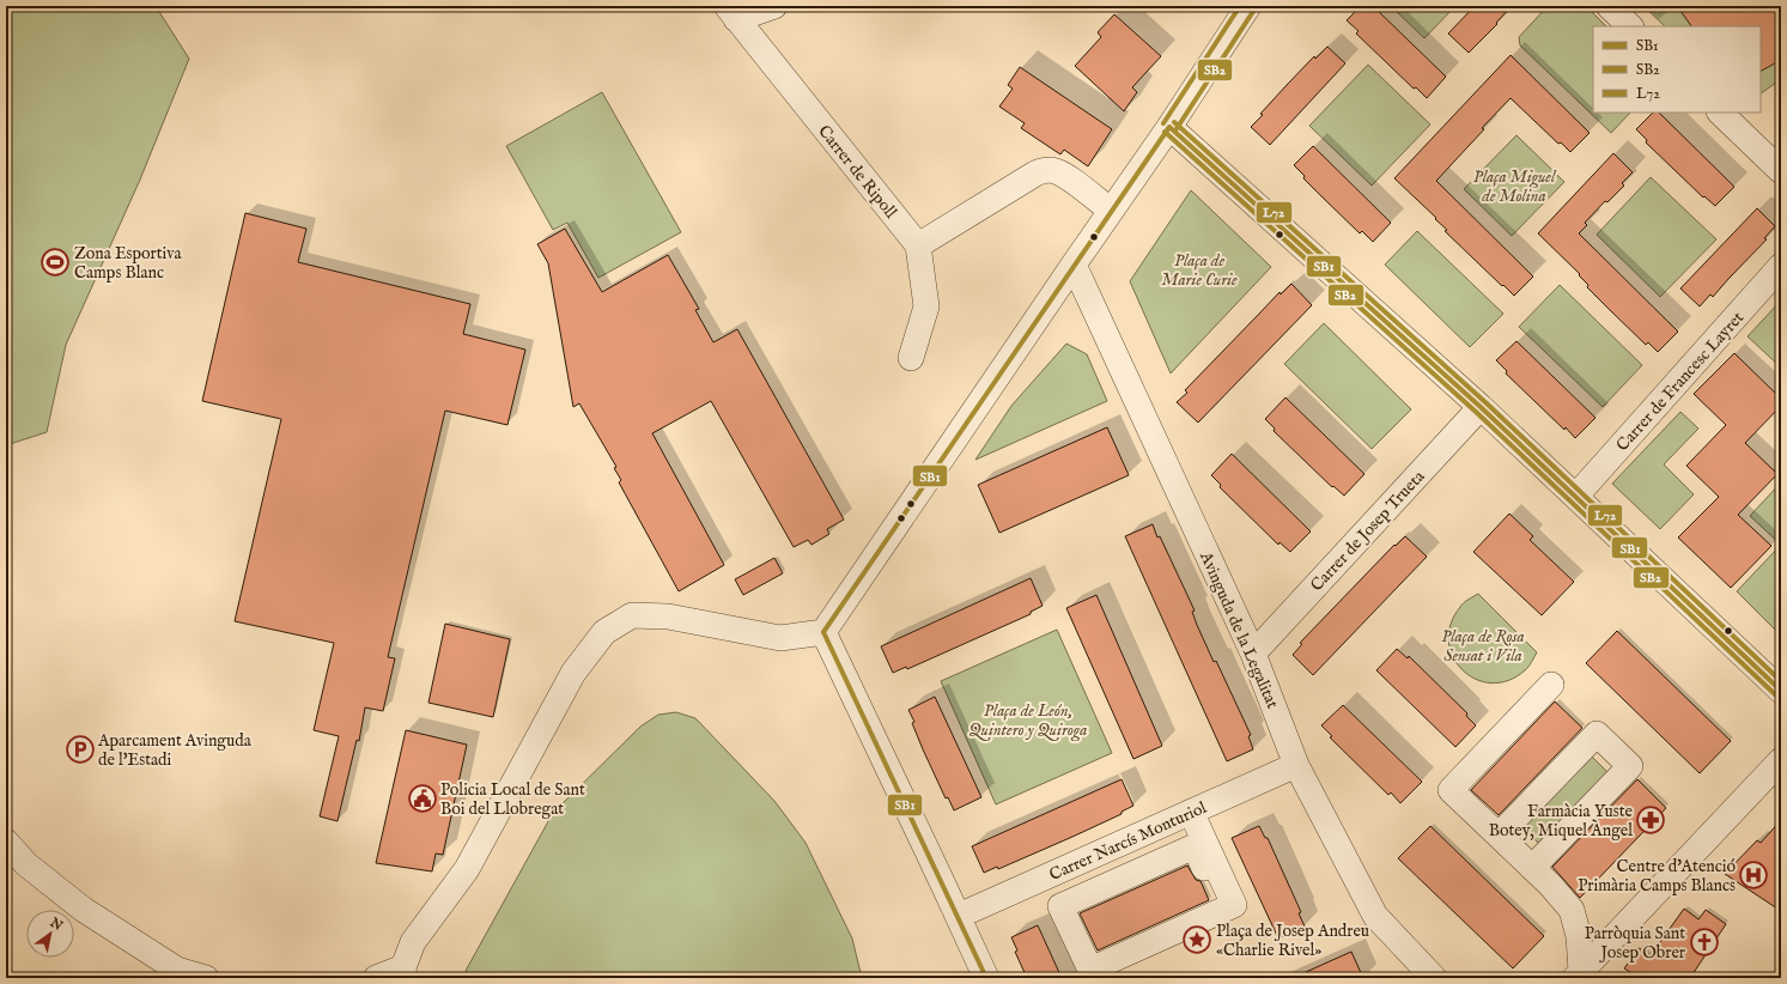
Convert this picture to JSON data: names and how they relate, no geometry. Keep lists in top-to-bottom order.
{
  "streets": {
    "street": [
      "Carrer de Ripoll",
      "Carrer de Francesc Layret",
      "Carrer de Josep Trueta",
      "Avinguda de la Legalitat",
      "Carrer Narcís Monturiol"
    ]
  },
  "crossings": [
    ["Carrer de Josep Trueta", "Avinguda de la Legalitat"],
    ["Avinguda de la Legalitat", "Carrer Narcís Monturiol"]
  ],
  "parks": [
    "Plaça Miguel de Molina",
    "Plaça de Marie Curie",
    "Plaça de Rosa Sensat i Vila",
    "Plaça de León, Quintero y Quiroga"
  ],
  "places": {
    "sports": ["Zona Esportiva Camps Blanc"],
    "parking": ["Aparcament Avinguda de l'Estadi"],
    "public building": ["Policia Local de Sant Boi del Llobregat"],
    "pharmacy": ["Farmàcia Yuste Botey, Miquel Àngel"],
    "hospital": ["Centre d'Atenció Primària Camps Blancs"],
    "place": ["Plaça de Josep Andreu «Charlie Rivel»"],
    "church": ["Parròquia Sant Josep Obrer"]
  },
  "lines": ["transit line L72", "transit line SB2", "transit line SB1"],
  "legend": ["SB1", "SB2", "L72"],
  "north": "top right"
}
